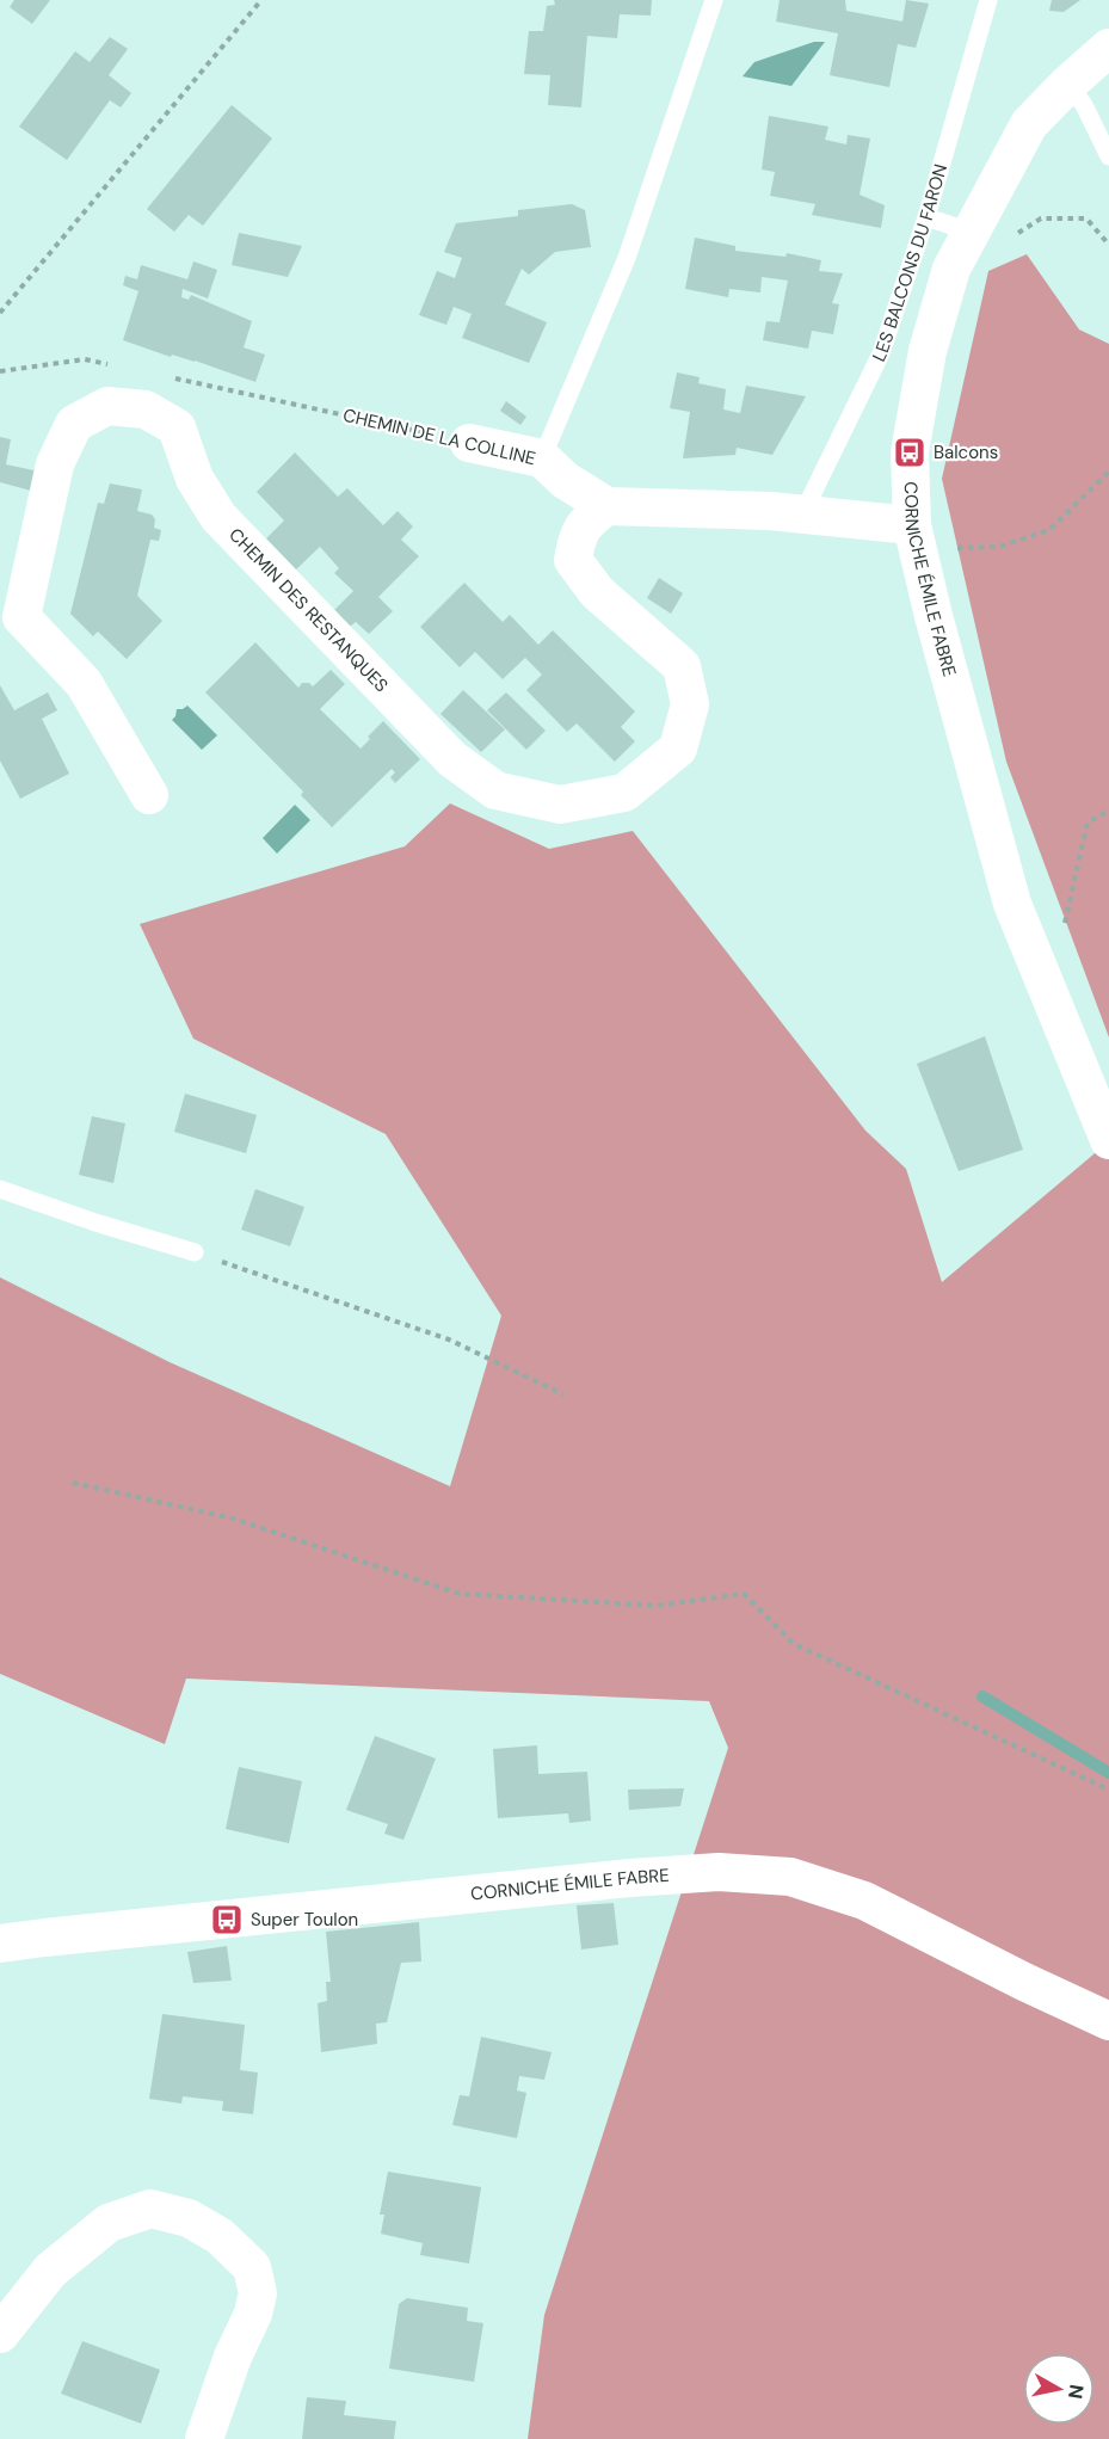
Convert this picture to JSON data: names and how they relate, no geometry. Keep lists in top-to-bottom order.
{
  "streets": {
    "street": ["CHEMIN DE LA COLLINE", "CORNICHE ÉMILE FABRE", "CHEMIN DES RESTANQUES"],
    "lane": ["LES BALCONS DU FARON"]
  },
  "crossings": [
    ["CHEMIN DE LA COLLINE", "CHEMIN DES RESTANQUES"]
  ],
  "places": {
    "bus stop": ["Balcons", "Super Toulon"]
  },
  "north": "right"
}
